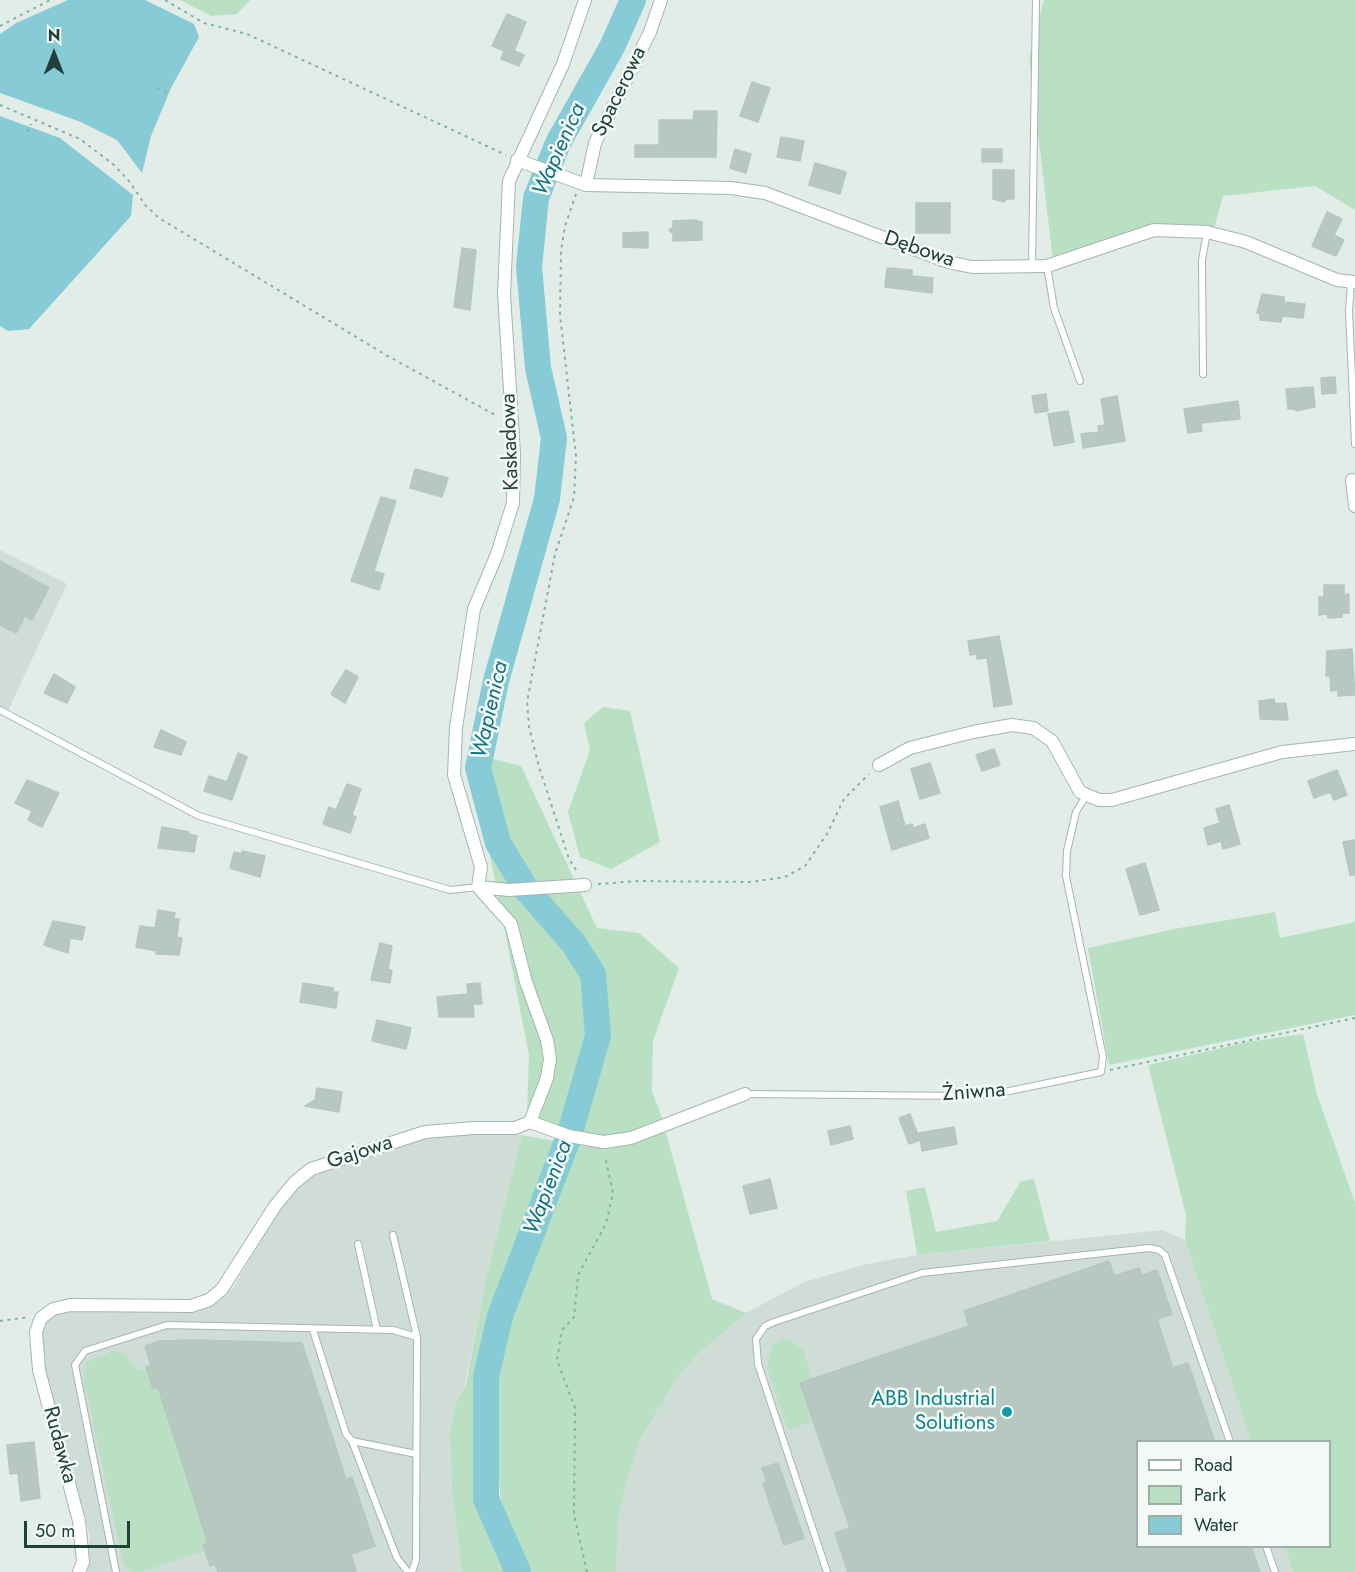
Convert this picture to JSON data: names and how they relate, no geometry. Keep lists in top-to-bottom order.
{
  "streets": {
    "street": [
      "Spacerowa",
      "Dębowa",
      "Kaskadowa",
      "Żniwna",
      "Gajowa",
      "Rudawka"
    ]
  },
  "crossings": [
    ["Spacerowa", "Dębowa"],
    ["Dębowa", "Kaskadowa"],
    ["Gajowa", "Rudawka"]
  ],
  "water": ["Wapienica"],
  "places": ["ABB Industrial Solutions"],
  "legend": ["Road", "Park", "Water"],
  "scale_bar": "50 m",
  "north": "top"
}
